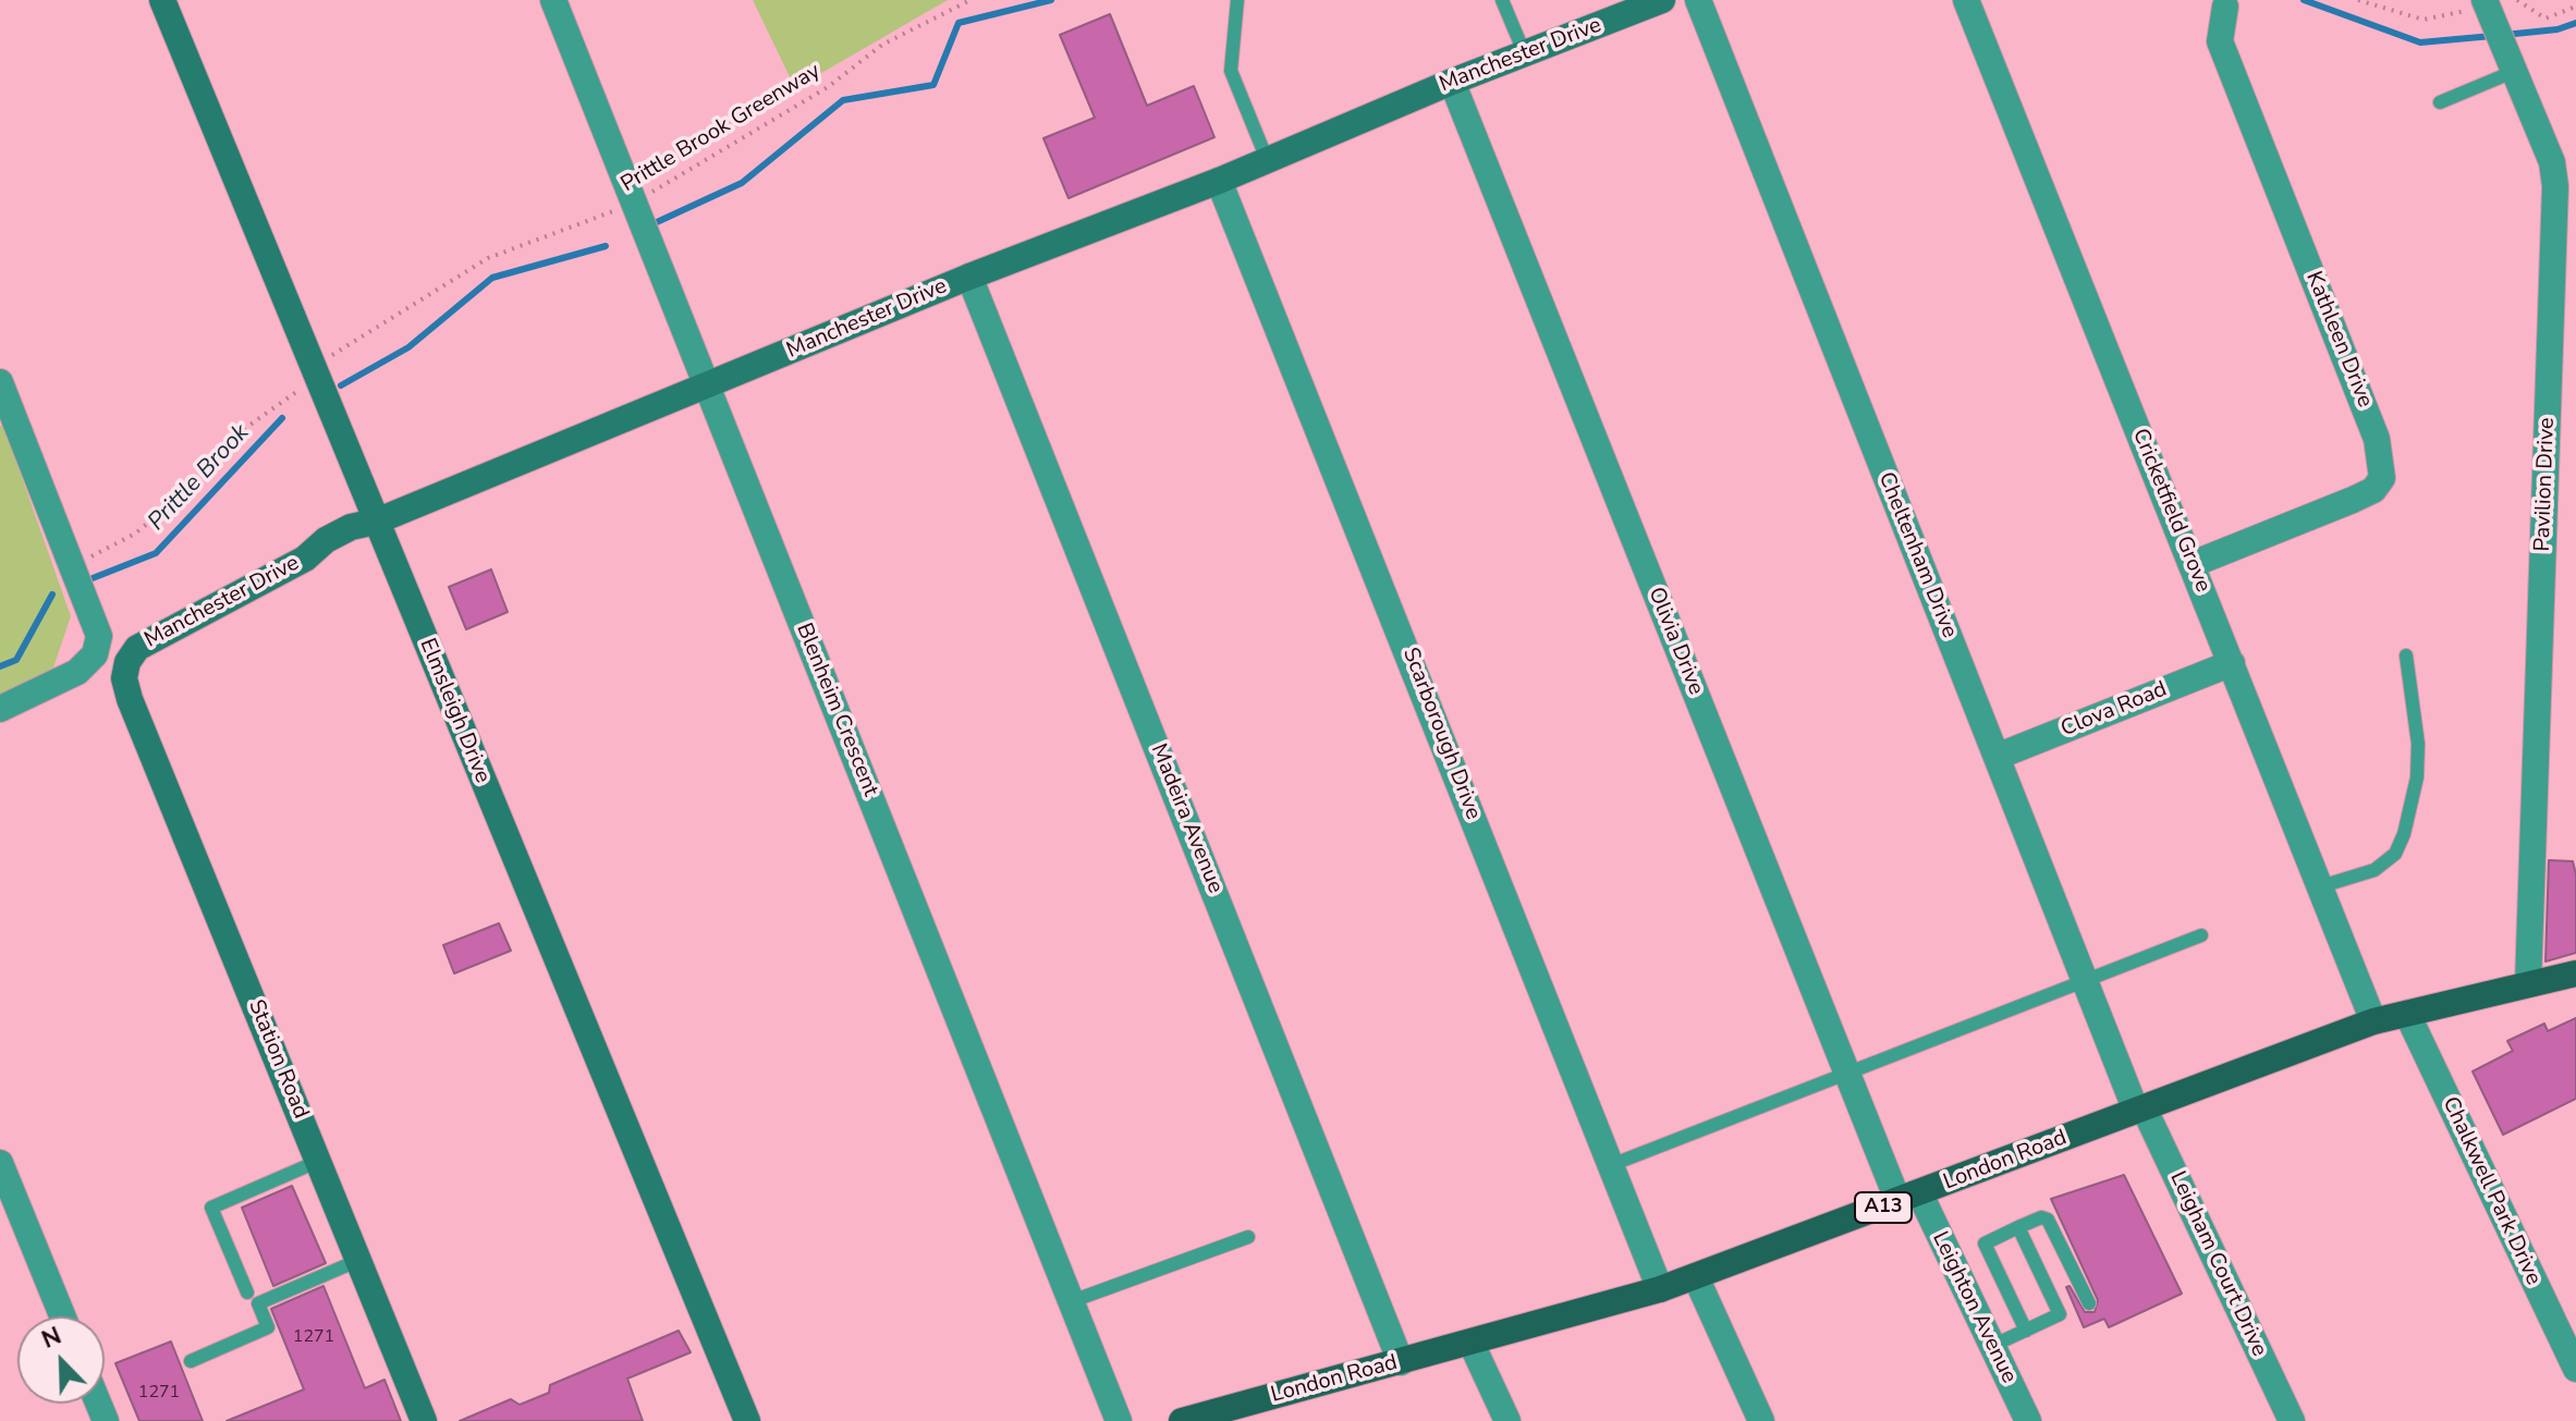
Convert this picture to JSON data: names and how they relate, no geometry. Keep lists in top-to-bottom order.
{
  "streets": {
    "main road": ["London Road", "A13"],
    "street": [
      "Manchester Drive",
      "Kathleen Drive",
      "Pavilion Drive",
      "Cricketfield Grove",
      "Cheltenham Drive",
      "Olivia Drive",
      "Blenheim Crescent",
      "Clova Road",
      "Elmsleigh Drive",
      "Scarborough Drive",
      "Madeira Avenue",
      "Station Road",
      "Chalkwell Park Drive",
      "Leigham Court Drive",
      "Leighton Avenue"
    ],
    "path": ["Prittle Brook Greenway"]
  },
  "crossings": [
    ["Manchester Drive", "Olivia Drive"],
    ["Manchester Drive", "Blenheim Crescent"],
    ["Manchester Drive", "Elmsleigh Drive"],
    ["Manchester Drive", "Scarborough Drive"],
    ["Manchester Drive", "Madeira Avenue"],
    ["Manchester Drive", "Station Road"],
    ["Prittle Brook Greenway", "Blenheim Crescent"],
    ["Prittle Brook Greenway", "Elmsleigh Drive"],
    ["Kathleen Drive", "Cricketfield Grove"],
    ["Pavilion Drive", "London Road"],
    ["Cricketfield Grove", "Clova Road"],
    ["Cricketfield Grove", "London Road"],
    ["Cheltenham Drive", "Clova Road"],
    ["Cheltenham Drive", "London Road"],
    ["Cheltenham Drive", "Leigham Court Drive"],
    ["Olivia Drive", "London Road"],
    ["Olivia Drive", "Leighton Avenue"],
    ["Scarborough Drive", "London Road"],
    ["Madeira Avenue", "London Road"],
    ["London Road", "Chalkwell Park Drive"],
    ["London Road", "Leigham Court Drive"],
    ["London Road", "Leighton Avenue"]
  ],
  "water": ["Prittle Brook"],
  "house_numbers": ["1271", "1271"],
  "north": "top left"
}
